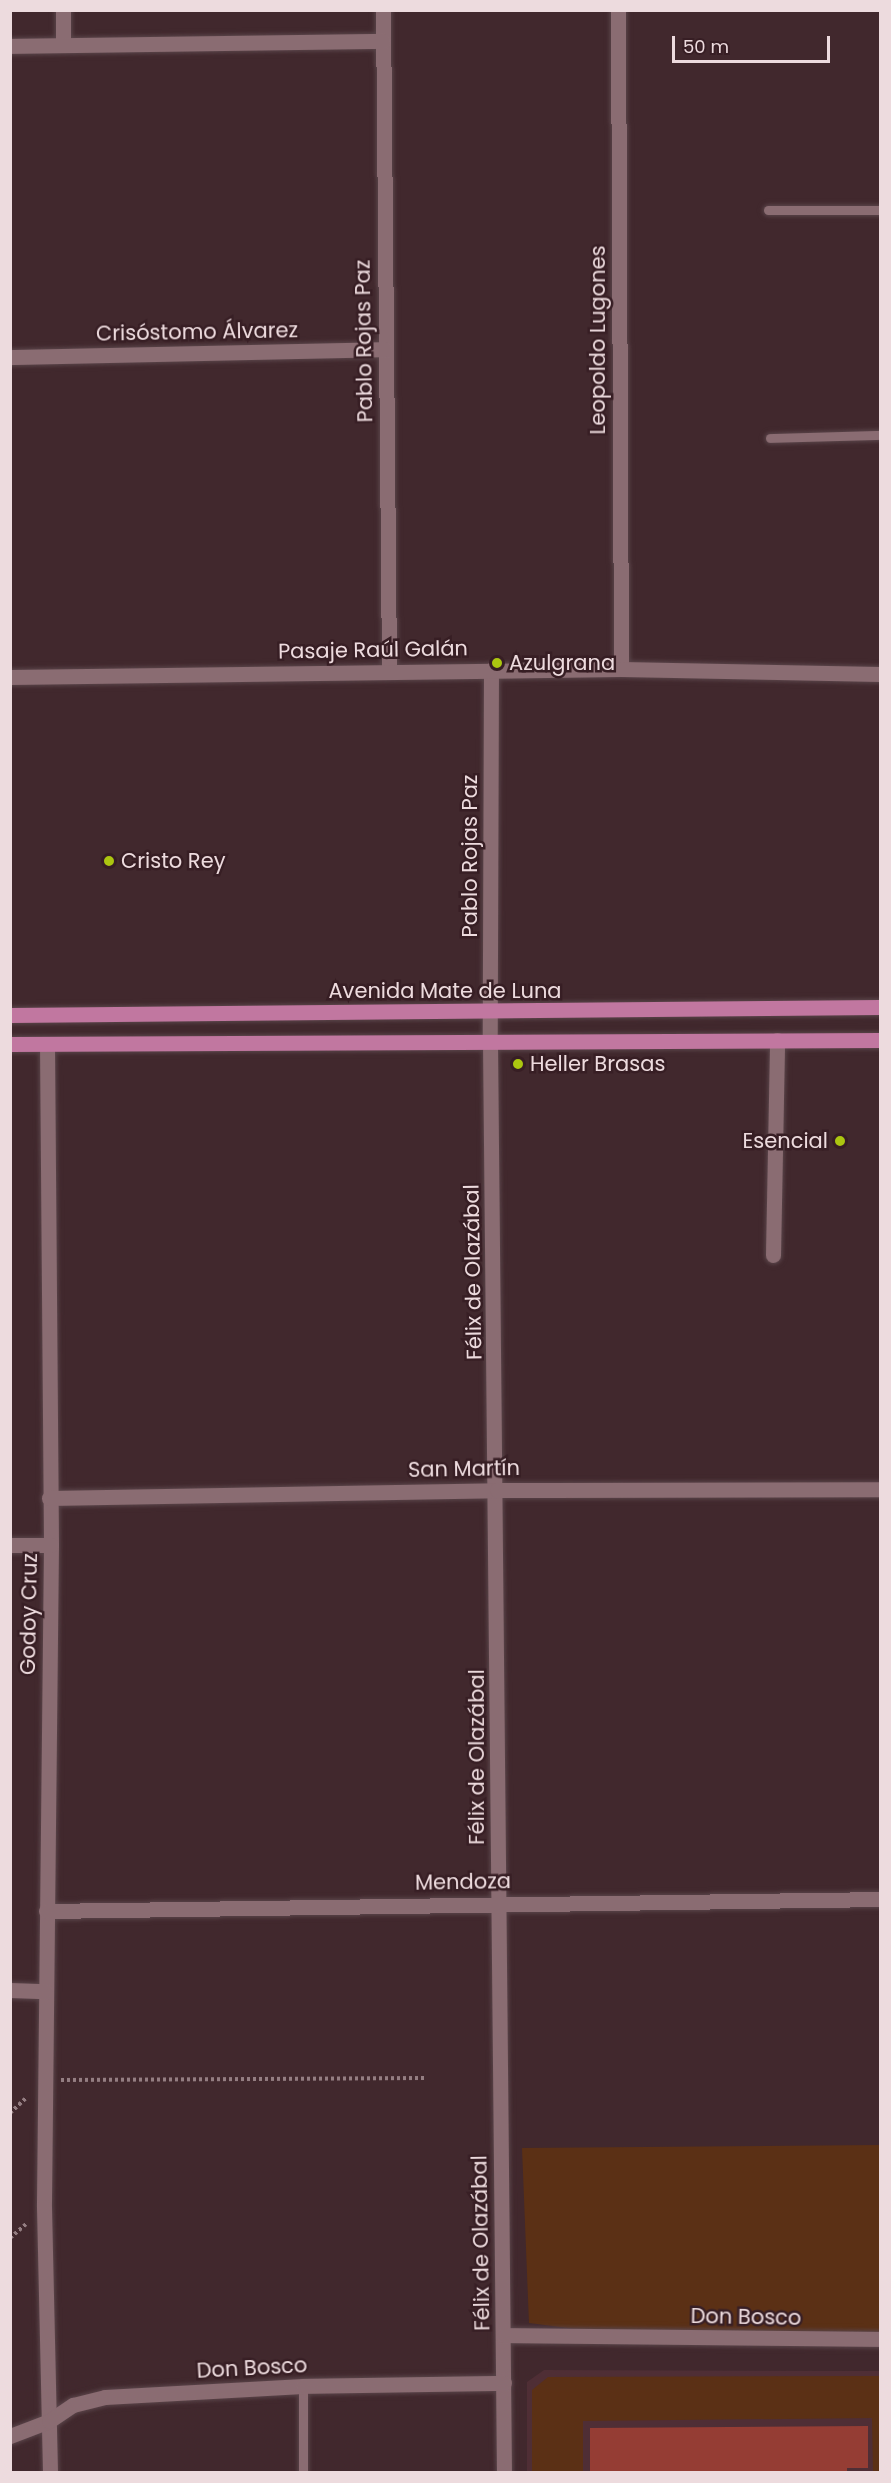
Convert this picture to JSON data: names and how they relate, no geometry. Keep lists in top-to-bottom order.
{
  "streets": {
    "main road": ["Avenida Mate de Luna"],
    "street": [
      "Crisóstomo Álvarez",
      "Leopoldo Lugones",
      "Pablo Rojas Paz",
      "Pasaje Raúl Galán",
      "Félix de Olazábal",
      "San Martín",
      "Godoy Cruz",
      "Mendoza",
      "Don Bosco"
    ]
  },
  "crossings": [
    ["Crisóstomo Álvarez", "Pablo Rojas Paz"],
    ["Leopoldo Lugones", "Pasaje Raúl Galán"],
    ["Pablo Rojas Paz", "Pasaje Raúl Galán"],
    ["Pablo Rojas Paz", "Avenida Mate de Luna"],
    ["Pablo Rojas Paz", "Félix de Olazábal"],
    ["Félix de Olazábal", "San Martín"],
    ["Félix de Olazábal", "Mendoza"],
    ["Félix de Olazábal", "Don Bosco"],
    ["San Martín", "Godoy Cruz"],
    ["Godoy Cruz", "Mendoza"],
    ["Godoy Cruz", "Don Bosco"]
  ],
  "places": [
    "Azulgrana",
    "Cristo Rey",
    "Heller Brasas",
    "Esencial"
  ],
  "scale_bar": "50 m"
}
